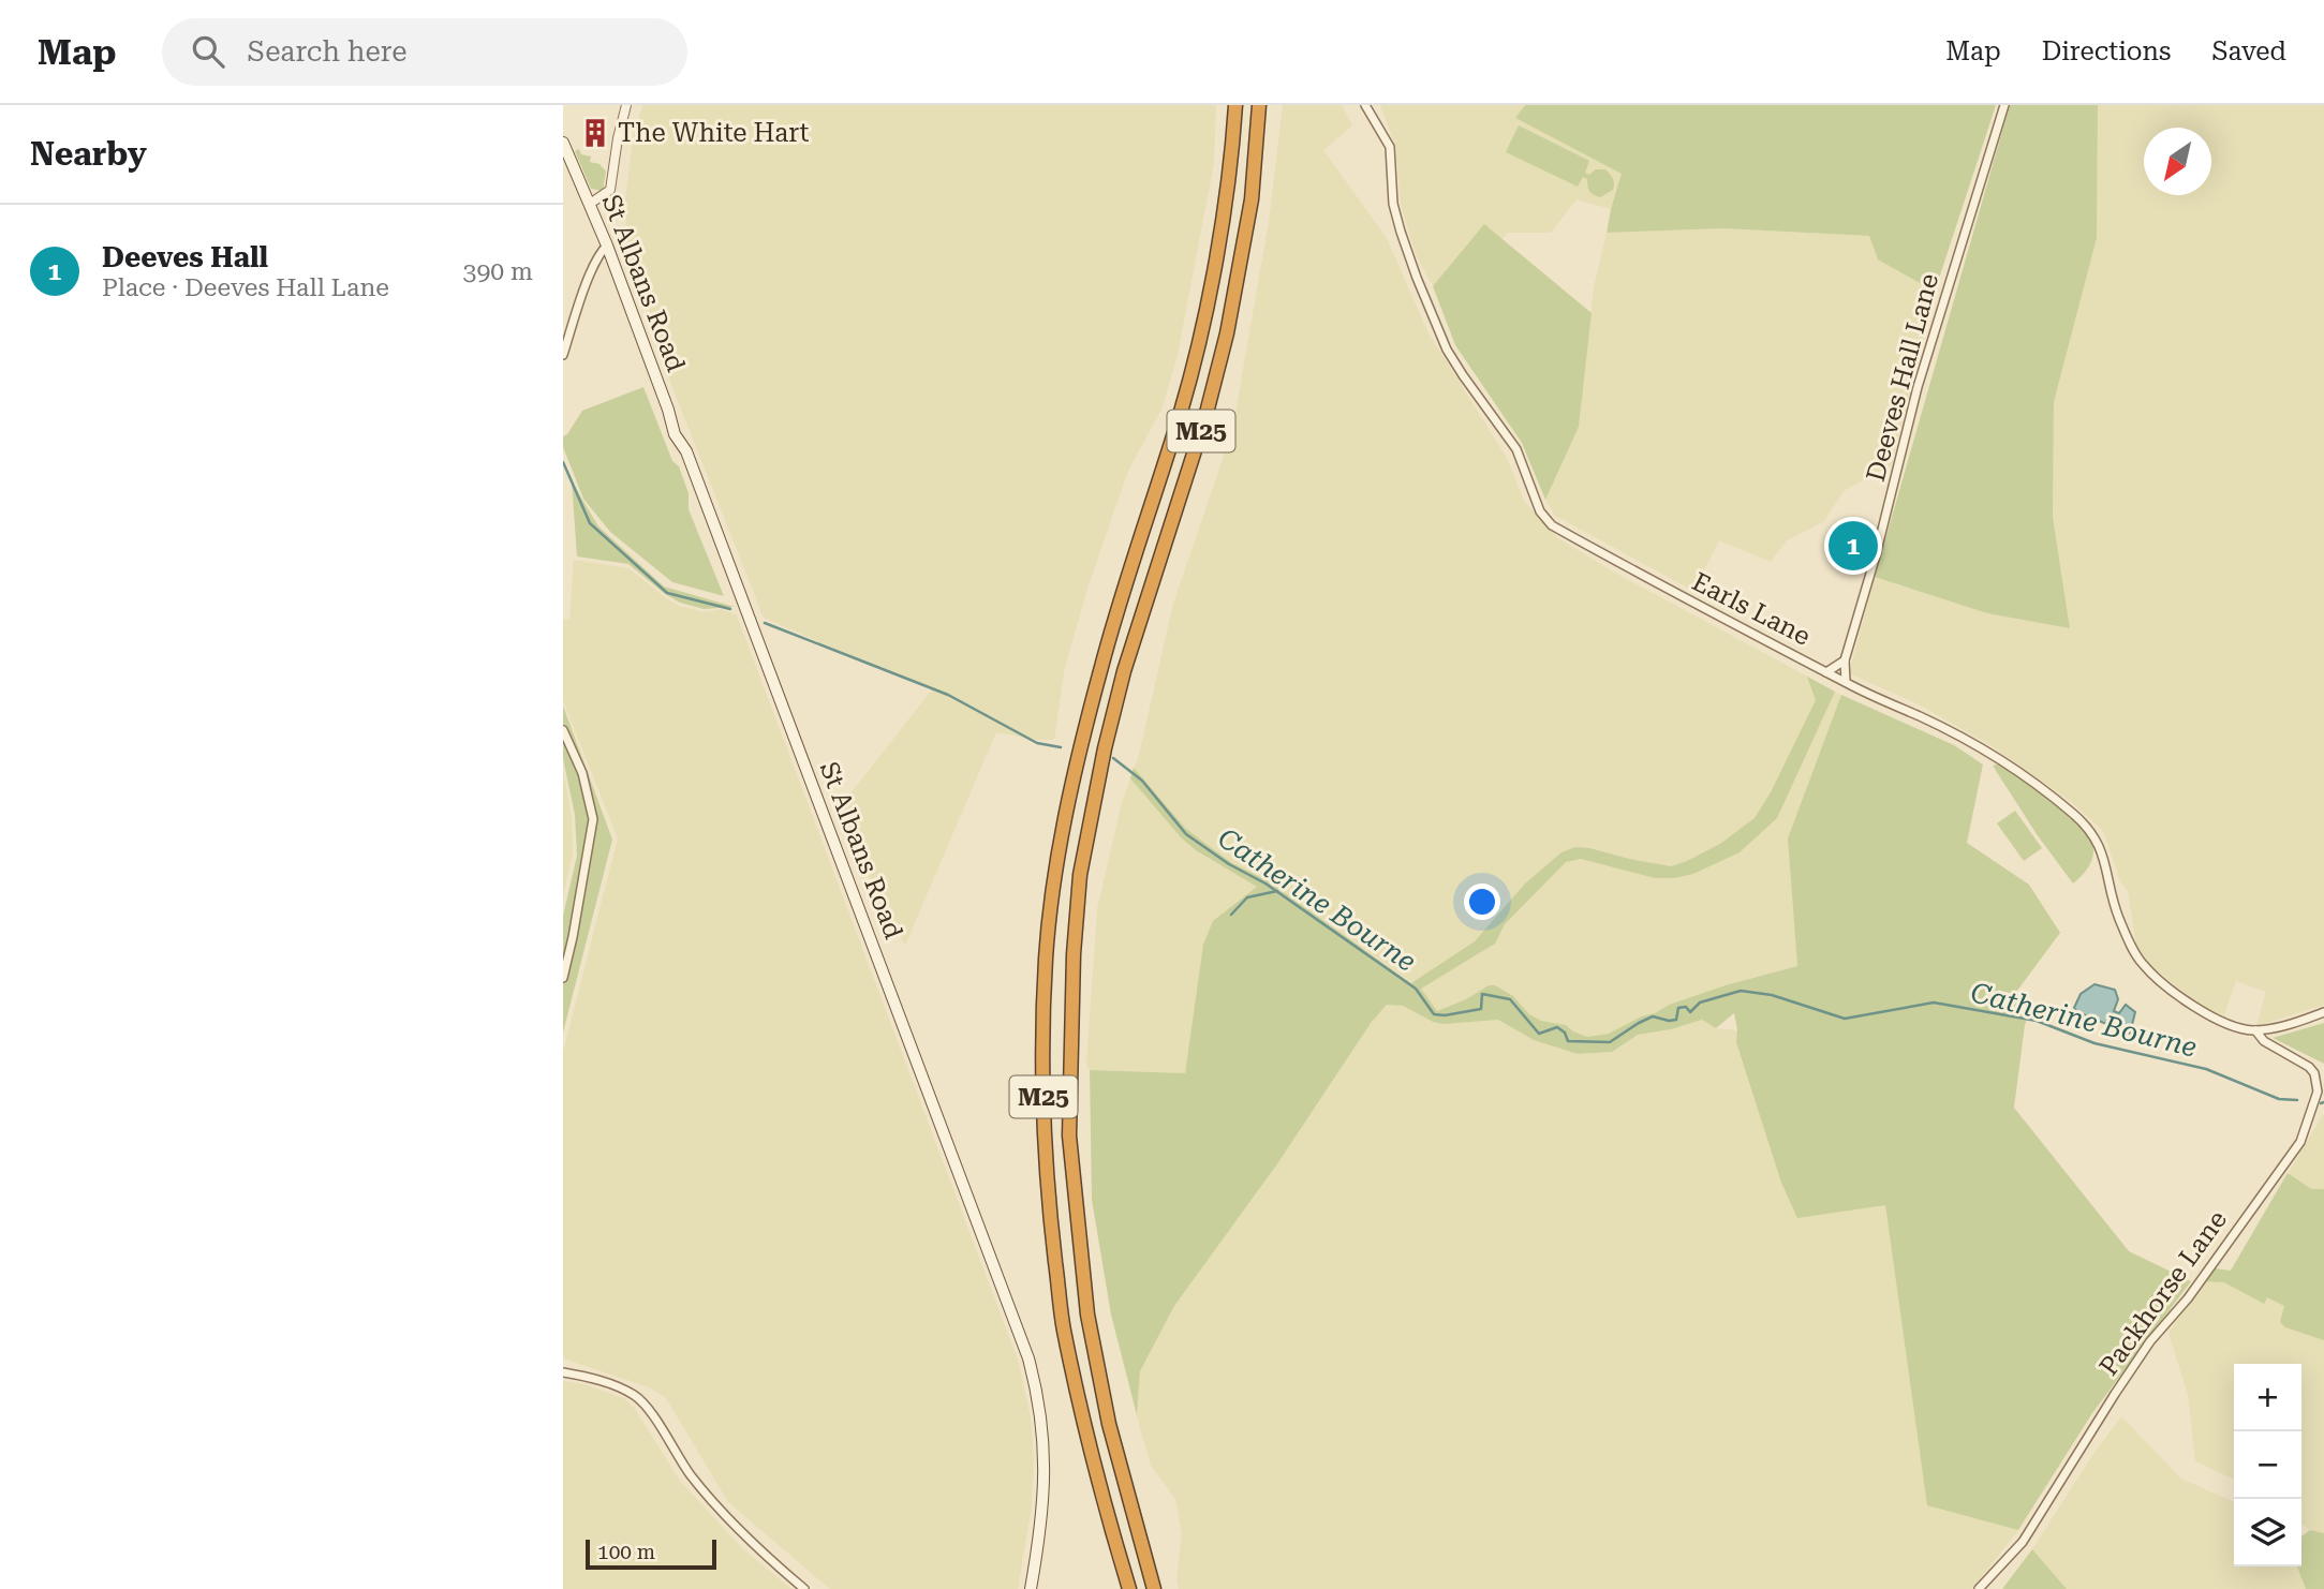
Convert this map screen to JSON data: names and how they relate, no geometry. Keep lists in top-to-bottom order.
{
  "streets": {
    "highway": ["M25"],
    "main road": ["St Albans Road"],
    "street": ["Deeves Hall Lane", "Earls Lane", "Packhorse Lane"]
  },
  "crossings": [
    ["Deeves Hall Lane", "Earls Lane"],
    ["Earls Lane", "Packhorse Lane"]
  ],
  "water": ["Catherine Bourne"],
  "places": {
    "building": ["The White Hart"]
  },
  "scale_bar": "100 m",
  "north": "bottom left",
  "page": {
    "header": "Map",
    "search": "Search here",
    "nav": ["Map", "Directions", "Saved"],
    "heading": "Nearby",
    "list": [
      {
        "mark": "1",
        "name": "Deeves Hall",
        "note": "Place · Deeves Hall Lane",
        "value": "390 m"
      }
    ],
    "pins": "1",
    "map_buttons": ["+", "−"],
    "scale": "100 m"
  }
}
